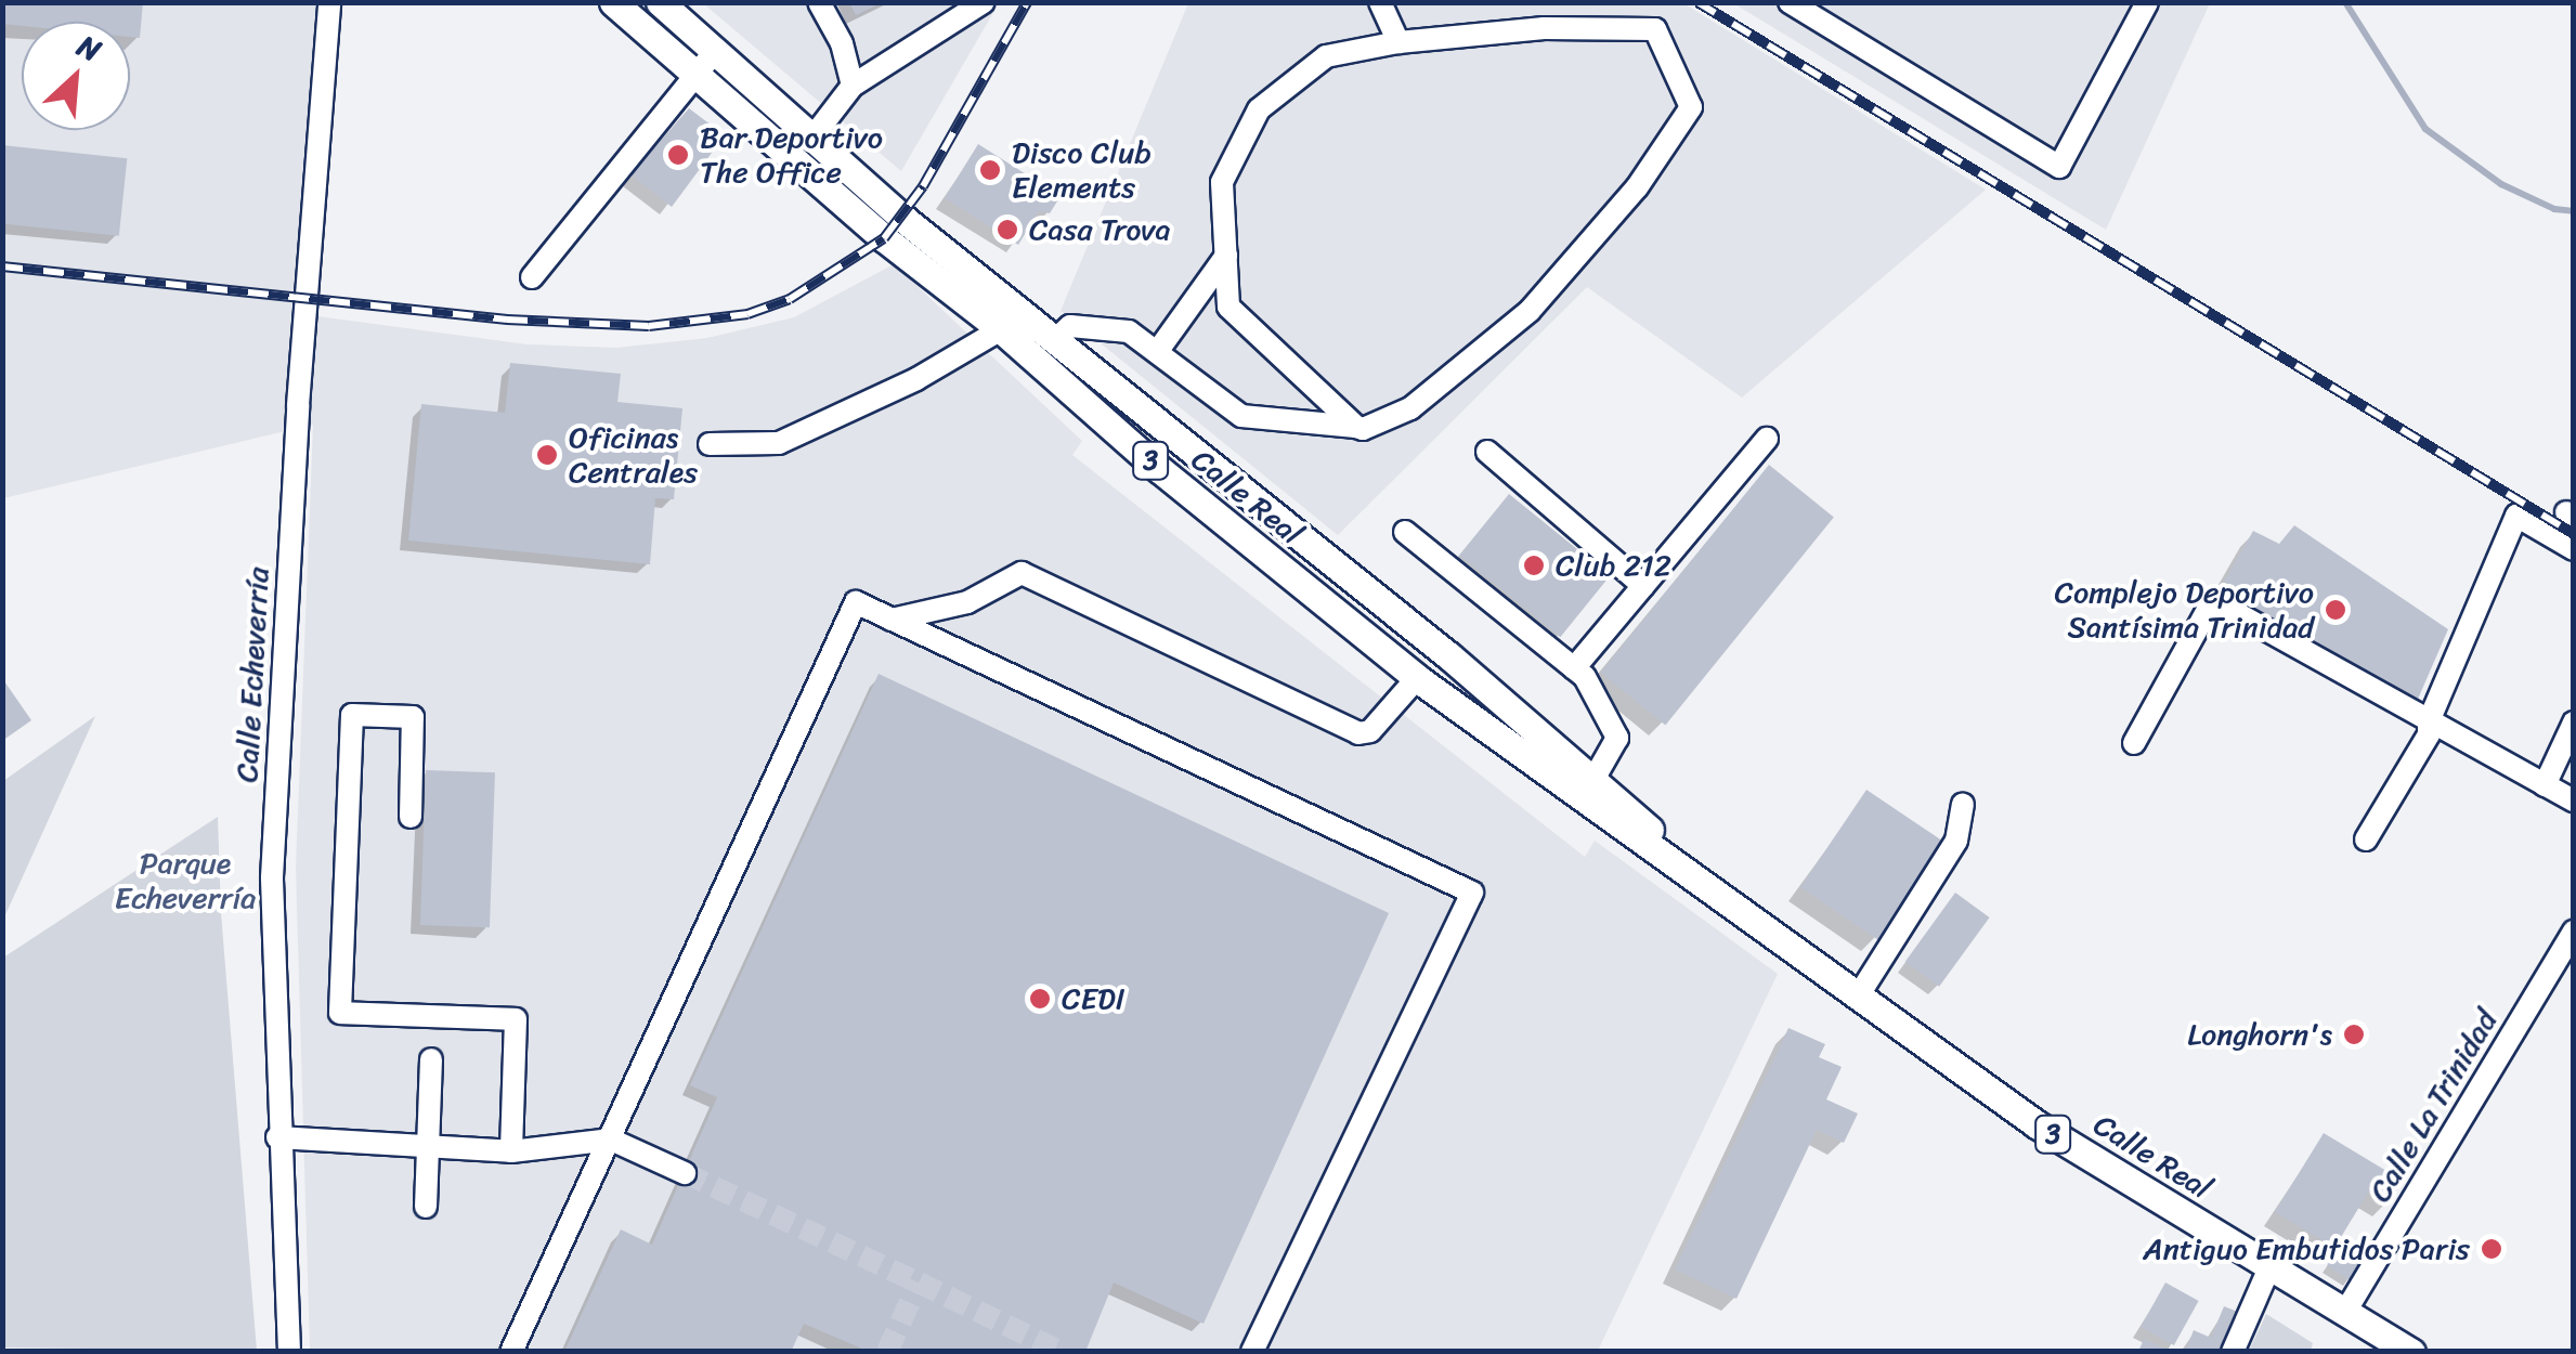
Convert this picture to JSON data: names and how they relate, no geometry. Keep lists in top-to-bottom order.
{
  "streets": {
    "main road": ["3", "Calle Real"],
    "street": ["Calle Echeverría", "Calle La Trinidad"]
  },
  "crossings": [
    ["Calle Real", "Calle La Trinidad"]
  ],
  "parks": ["Parque Echeverría"],
  "places": [
    "Bar Deportivo The Office",
    "Disco Club Elements",
    "Casa Trova",
    "Oficinas Centrales",
    "Club 212",
    "Complejo Deportivo Santísima Trinidad",
    "CEDI",
    "Longhorn's",
    "Antiguo Embutidos Paris"
  ],
  "north": "top right"
}
